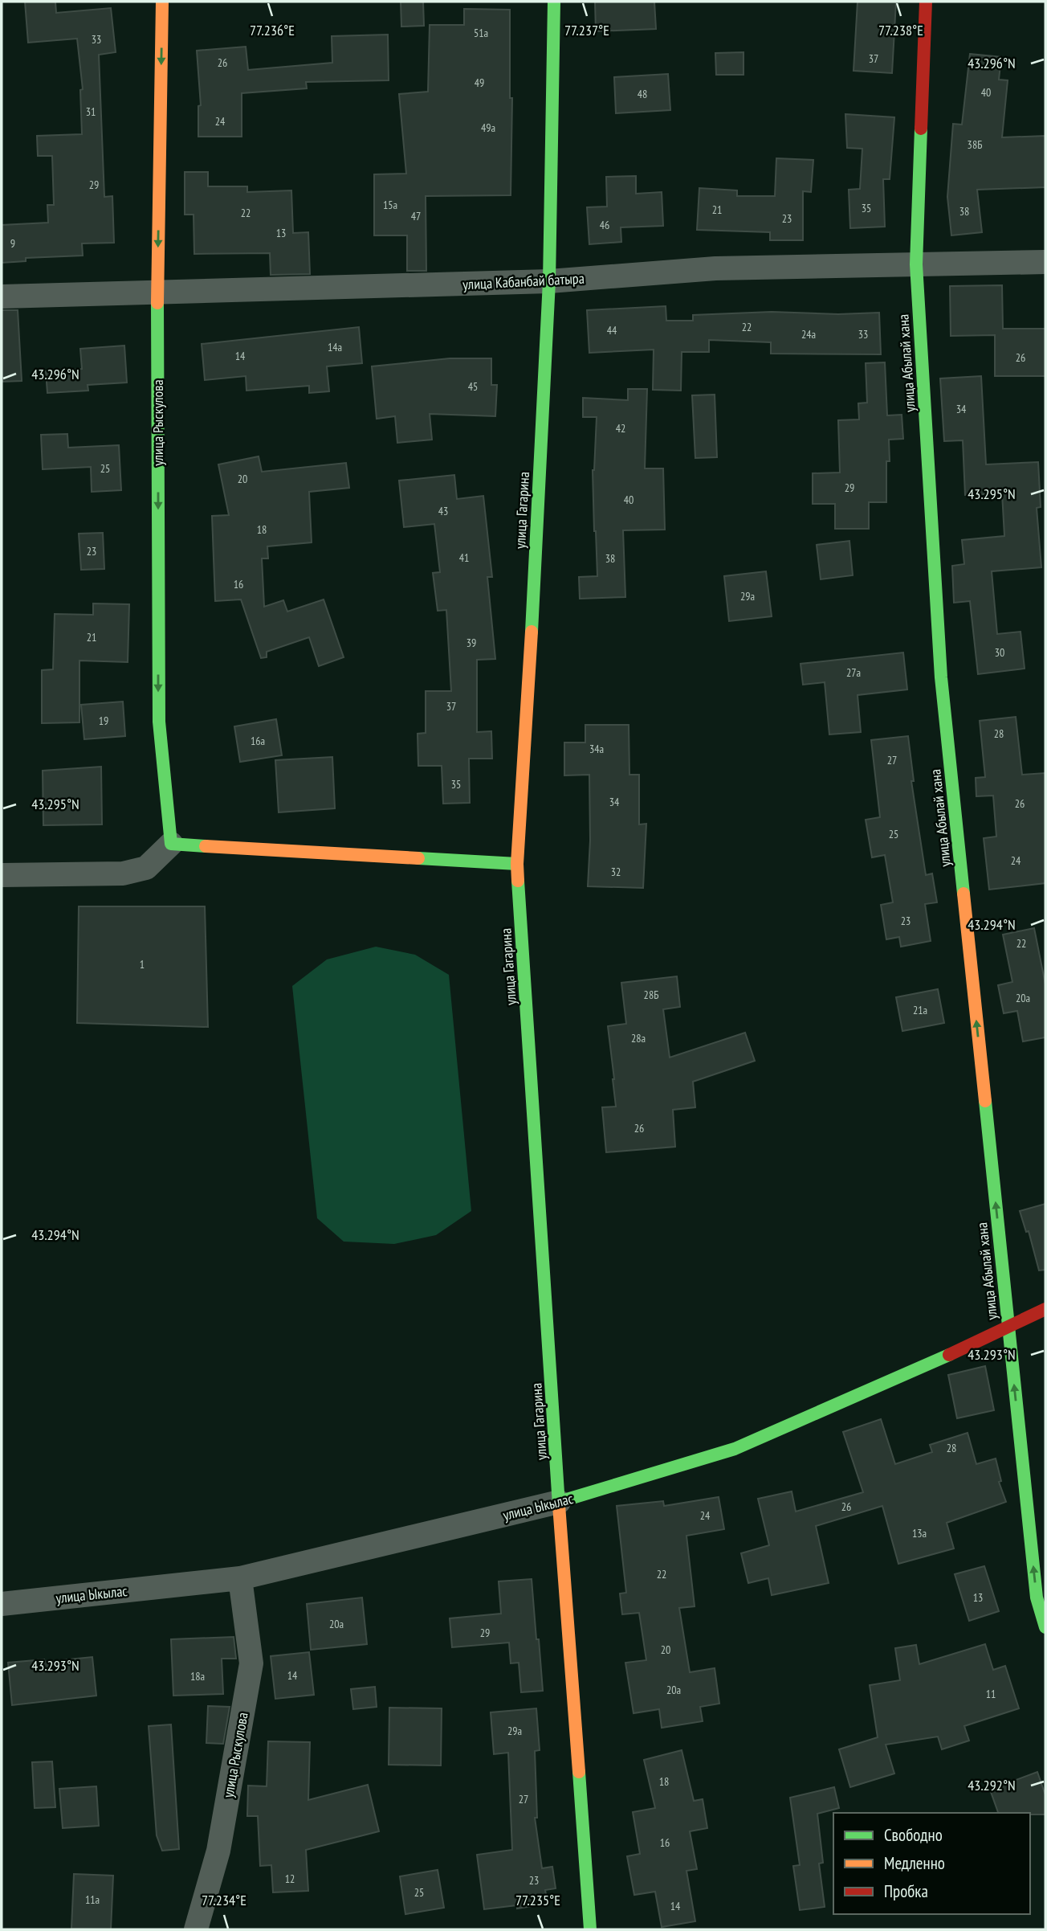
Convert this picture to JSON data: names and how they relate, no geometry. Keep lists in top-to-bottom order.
{
  "streets": {
    "street": [
      "улица Кабанбай батыра",
      "улица Абылай хана",
      "улица Рыскулова",
      "улица Гагарина",
      "улица Ыкылас"
    ]
  },
  "crossings": [
    ["улица Кабанбай батыра", "улица Абылай хана"],
    ["улица Кабанбай батыра", "улица Рыскулова"],
    ["улица Кабанбай батыра", "улица Гагарина"],
    ["улица Абылай хана", "улица Ыкылас"],
    ["улица Рыскулова", "улица Ыкылас"],
    ["улица Гагарина", "улица Ыкылас"]
  ],
  "one_way": ["улица Абылай хана", "улица Рыскулова"],
  "house_numbers": [
    "51а",
    "33",
    "37",
    "26",
    "49",
    "40",
    "48",
    "31",
    "24",
    "49а",
    "38Б",
    "29",
    "15а",
    "35",
    "21",
    "38",
    "22",
    "47",
    "23",
    "46",
    "13",
    "9",
    "22",
    "44",
    "24а",
    "33",
    "14а",
    "14",
    "26",
    "45",
    "34",
    "42",
    "25",
    "20",
    "29",
    "40",
    "43",
    "18",
    "23",
    "41",
    "38",
    "16",
    "29а",
    "21",
    "39",
    "30",
    "27а",
    "37",
    "19",
    "28",
    "16а",
    "34а",
    "27",
    "35",
    "34",
    "26",
    "25",
    "24",
    "32",
    "23",
    "22",
    "1",
    "28Б",
    "20а",
    "21а",
    "28а",
    "26",
    "28",
    "26",
    "24",
    "13а",
    "22",
    "13",
    "20а",
    "29",
    "20",
    "14",
    "18а",
    "20а",
    "11",
    "29а",
    "18",
    "27",
    "16",
    "12",
    "23",
    "25",
    "11а",
    "14"
  ],
  "legend": ["Свободно", "Медленно", "Пробка"],
  "coordinates": [
    "77.236°E",
    "77.237°E",
    "77.238°E",
    "43.296°N",
    "43.295°N",
    "43.294°N",
    "43.293°N",
    "43.292°N",
    "77.234°E",
    "77.235°E"
  ]
}
